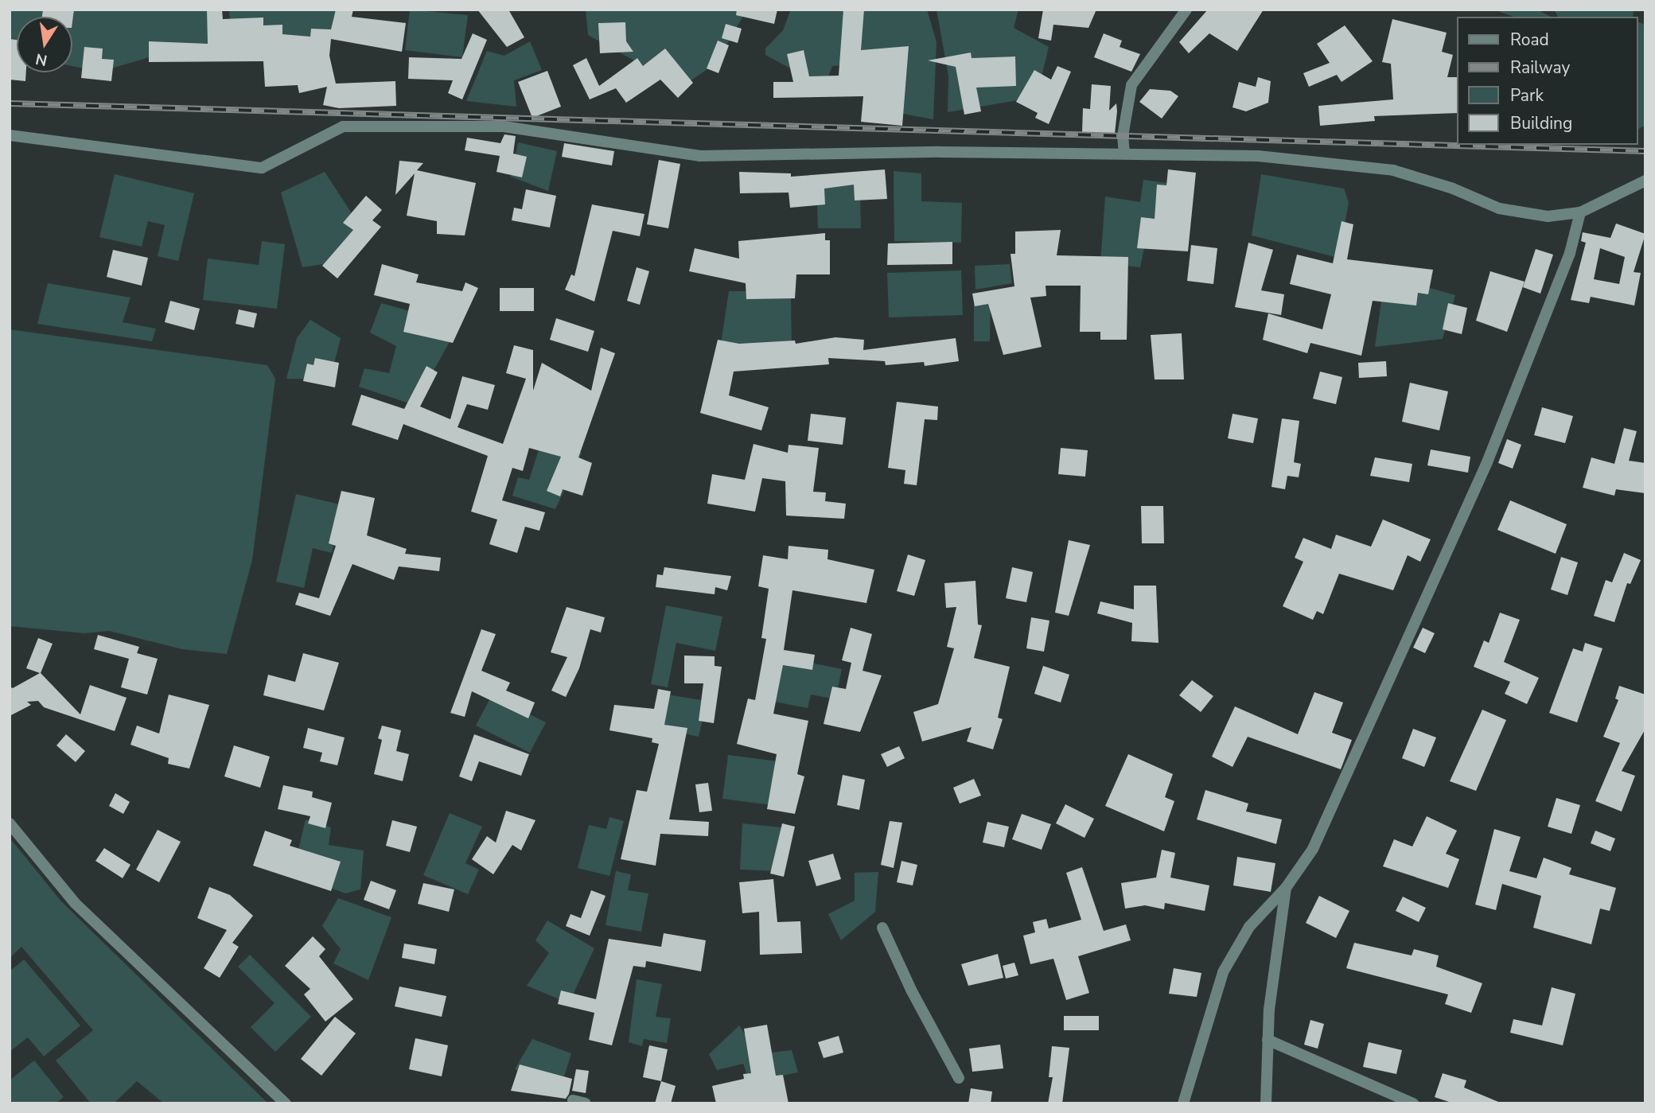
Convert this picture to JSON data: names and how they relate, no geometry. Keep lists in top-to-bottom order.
{
  "legend": [
    "Road",
    "Railway",
    "Park",
    "Building"
  ],
  "north": "bottom"
}
